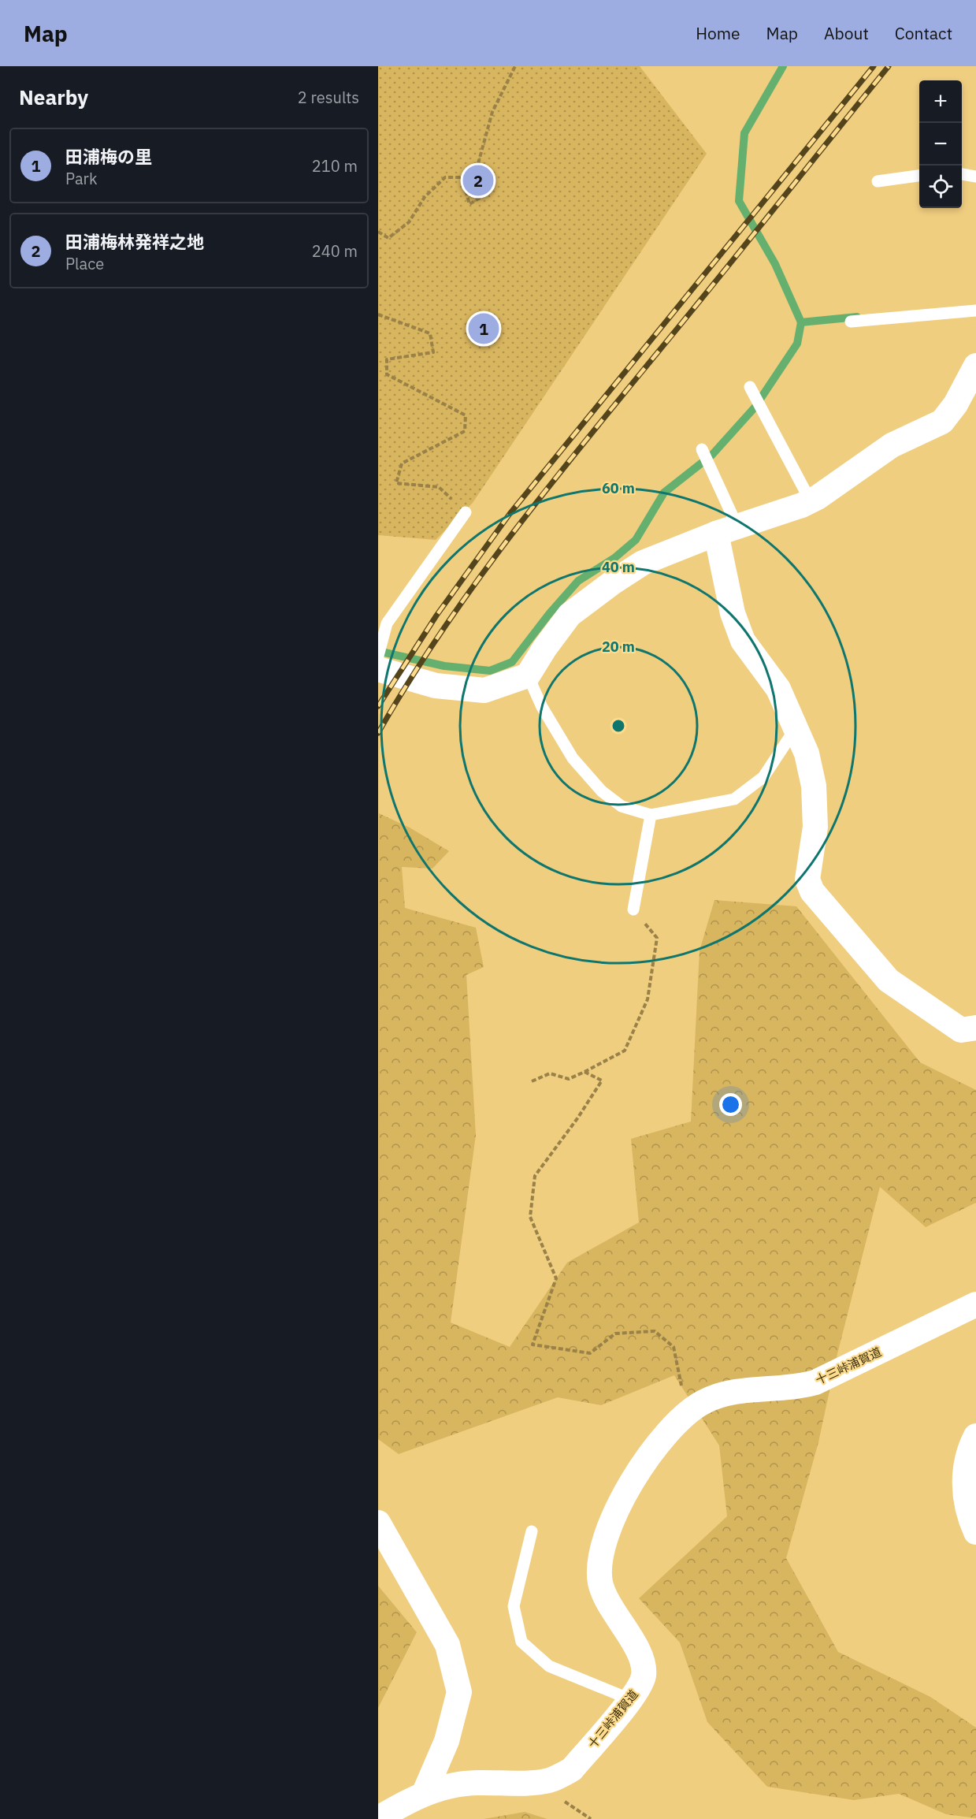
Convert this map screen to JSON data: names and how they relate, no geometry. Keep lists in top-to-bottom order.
{
  "streets": {
    "street": ["十三峠浦賀道"]
  },
  "page": {
    "header": "Map",
    "nav": [
      "Home",
      "Map",
      "About",
      "Contact"
    ],
    "heading": ["Nearby", "2 results"],
    "map_buttons": ["+", "−"],
    "list": [
      {
        "mark": "1",
        "name": "田浦梅の里",
        "note": "Park",
        "value": "210 m"
      },
      {
        "mark": "2",
        "name": "田浦梅林発祥之地",
        "note": "Place",
        "value": "240 m"
      }
    ],
    "pins": ["2", "1"]
  },
  "rings": ["60 m", "40 m", "20 m"]
}
